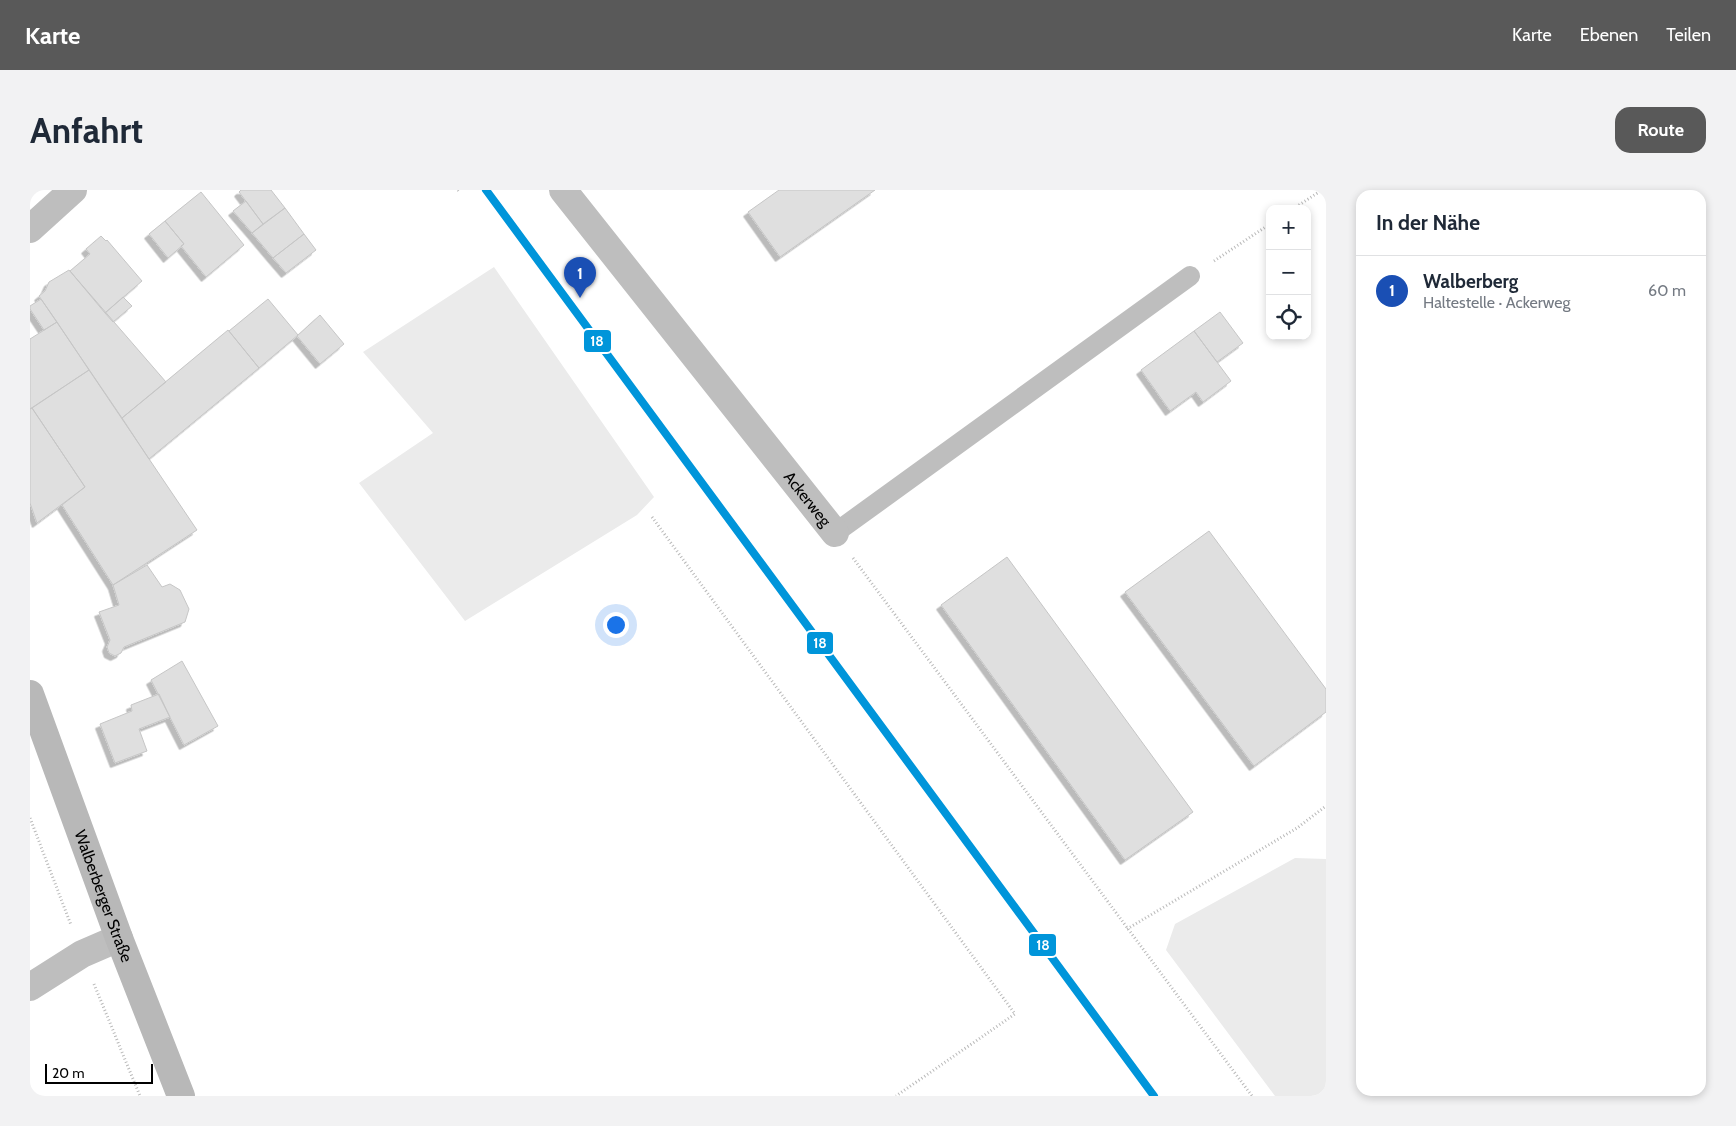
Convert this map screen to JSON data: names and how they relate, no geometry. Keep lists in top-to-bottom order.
{
  "streets": {
    "main road": ["Walberberger Straße"],
    "street": ["Ackerweg"]
  },
  "lines": ["transit line 18"],
  "scale_bar": "20 m",
  "page": {
    "header": "Karte",
    "nav": ["Karte", "Ebenen", "Teilen"],
    "buttons": "Route",
    "title": "Anfahrt",
    "heading": "In der Nähe",
    "map_buttons": ["+", "−"],
    "list": [
      {
        "mark": "1",
        "name": "Walberberg",
        "note": "Haltestelle · Ackerweg",
        "value": "60 m"
      }
    ],
    "pins": "1",
    "scale": "20 m"
  }
}
